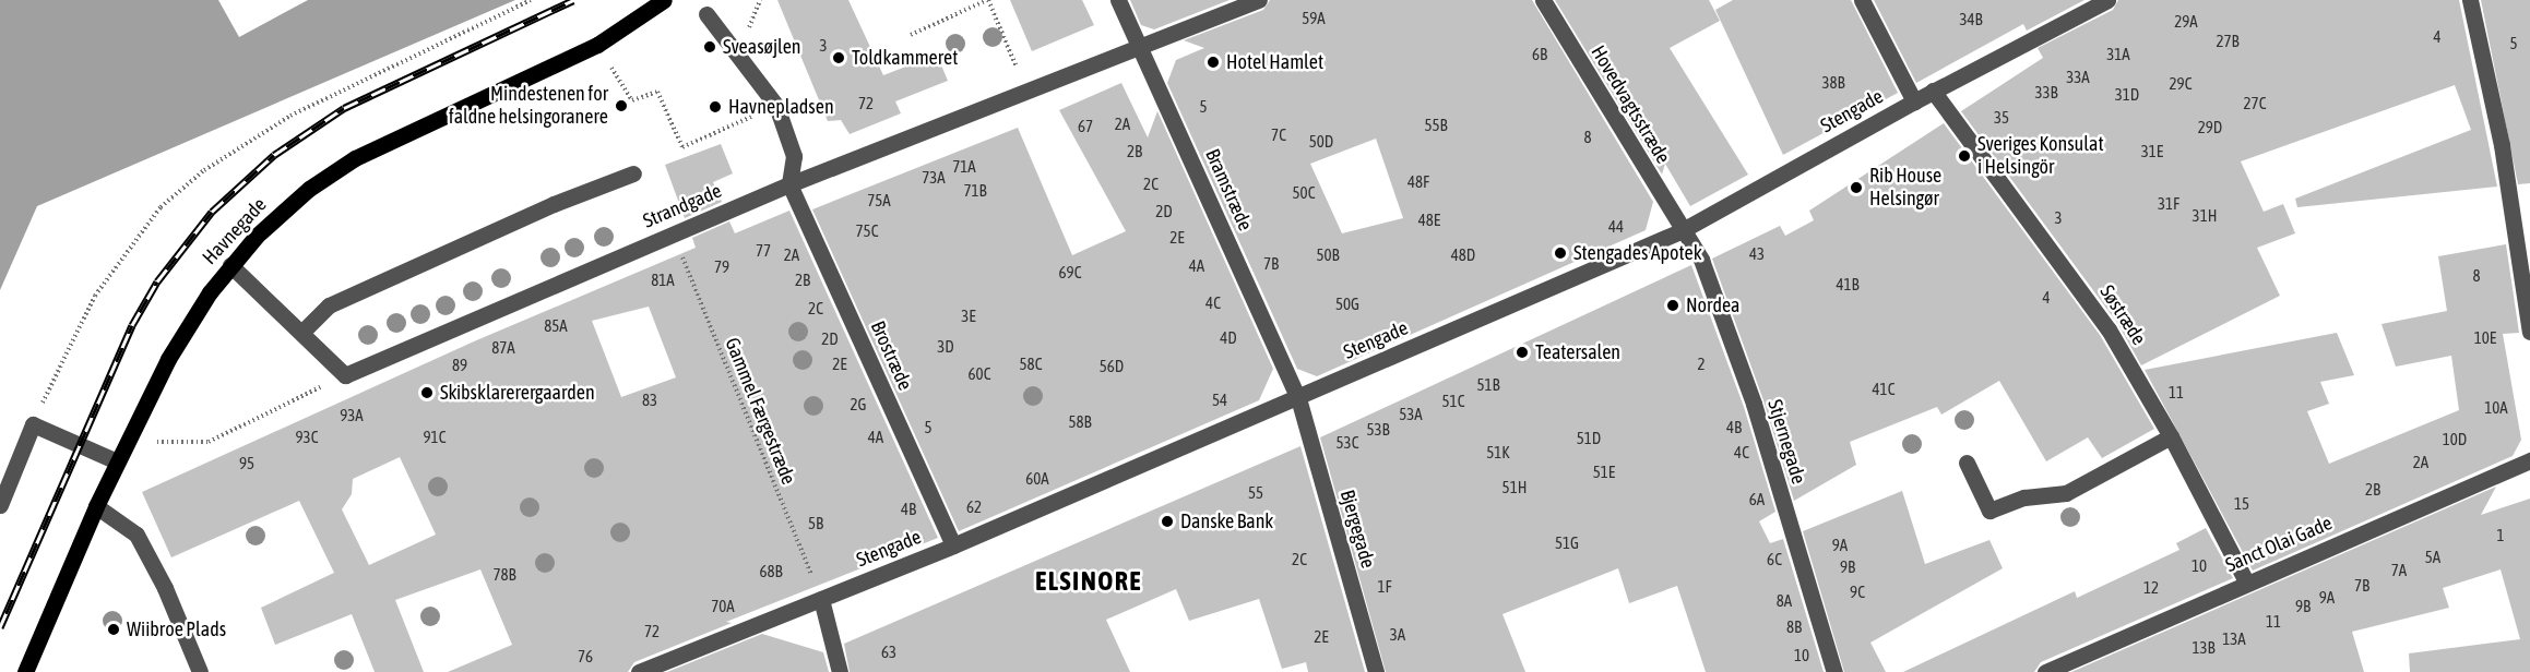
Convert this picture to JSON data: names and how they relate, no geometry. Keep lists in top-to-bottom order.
{
  "streets": {
    "main road": ["Havnegade"],
    "street": [
      "Hovedvagtsstræde",
      "Stengade",
      "Bramstræde",
      "Strandgade",
      "Søstræde",
      "Brostræde",
      "Stjernegade",
      "Bjergegade",
      "Sanct Olai Gade"
    ],
    "path": ["Gammel Færgestræde"]
  },
  "crossings": [
    ["Hovedvagtsstræde", "Stengade"],
    ["Hovedvagtsstræde", "Stjernegade"],
    ["Stengade", "Bramstræde"],
    ["Stengade", "Søstræde"],
    ["Stengade", "Brostræde"],
    ["Stengade", "Gammel Færgestræde"],
    ["Stengade", "Stjernegade"],
    ["Stengade", "Bjergegade"],
    ["Bramstræde", "Strandgade"],
    ["Bramstræde", "Bjergegade"],
    ["Strandgade", "Brostræde"],
    ["Strandgade", "Gammel Færgestræde"],
    ["Søstræde", "Sanct Olai Gade"]
  ],
  "districts": ["ELSINORE"],
  "places": [
    "Sveasøjlen",
    "Toldkammeret",
    "Hotel Hamlet",
    "Mindestenen for faldne helsingoranere",
    "Havnepladsen",
    "Sveriges Konsulat i Helsingör",
    "Rib House Helsingør",
    "Stengades Apotek",
    "Nordea",
    "Teatersalen",
    "Skibsklarerergaarden",
    "Danske Bank",
    "Wiibroe Plads"
  ],
  "house_numbers": [
    "59A",
    "34B",
    "29A",
    "4",
    "27B",
    "5",
    "3",
    "6B",
    "31A",
    "33A",
    "38B",
    "29C",
    "33B",
    "31D",
    "72",
    "27C",
    "5",
    "35",
    "2A",
    "55B",
    "67",
    "29D",
    "7C",
    "8",
    "50D",
    "2B",
    "31E",
    "71A",
    "73A",
    "48F",
    "2C",
    "71B",
    "50C",
    "75A",
    "31F",
    "2D",
    "31H",
    "3",
    "48E",
    "44",
    "75C",
    "2E",
    "77",
    "43",
    "2A",
    "50B",
    "48D",
    "7B",
    "4A",
    "79",
    "69C",
    "8",
    "81A",
    "2B",
    "41B",
    "4",
    "4C",
    "50G",
    "2C",
    "3E",
    "85A",
    "4D",
    "10E",
    "2D",
    "3D",
    "87A",
    "2E",
    "58C",
    "2",
    "89",
    "56D",
    "60C",
    "51B",
    "41C",
    "11",
    "83",
    "54",
    "51C",
    "2G",
    "10A",
    "53A",
    "93A",
    "58B",
    "5",
    "4B",
    "53B",
    "93C",
    "91C",
    "4A",
    "51D",
    "10D",
    "53C",
    "51K",
    "4C",
    "2A",
    "95",
    "51E",
    "60A",
    "51H",
    "2B",
    "55",
    "6A",
    "15",
    "62",
    "4B",
    "5B",
    "1",
    "51G",
    "9A",
    "5A",
    "2C",
    "6C",
    "10",
    "9B",
    "7A",
    "68B",
    "78B",
    "7B",
    "1F",
    "12",
    "9C",
    "9A",
    "8A",
    "70A",
    "9B",
    "11",
    "8B",
    "72",
    "3A",
    "2E",
    "13A",
    "13B",
    "63",
    "10",
    "76"
  ]
}
